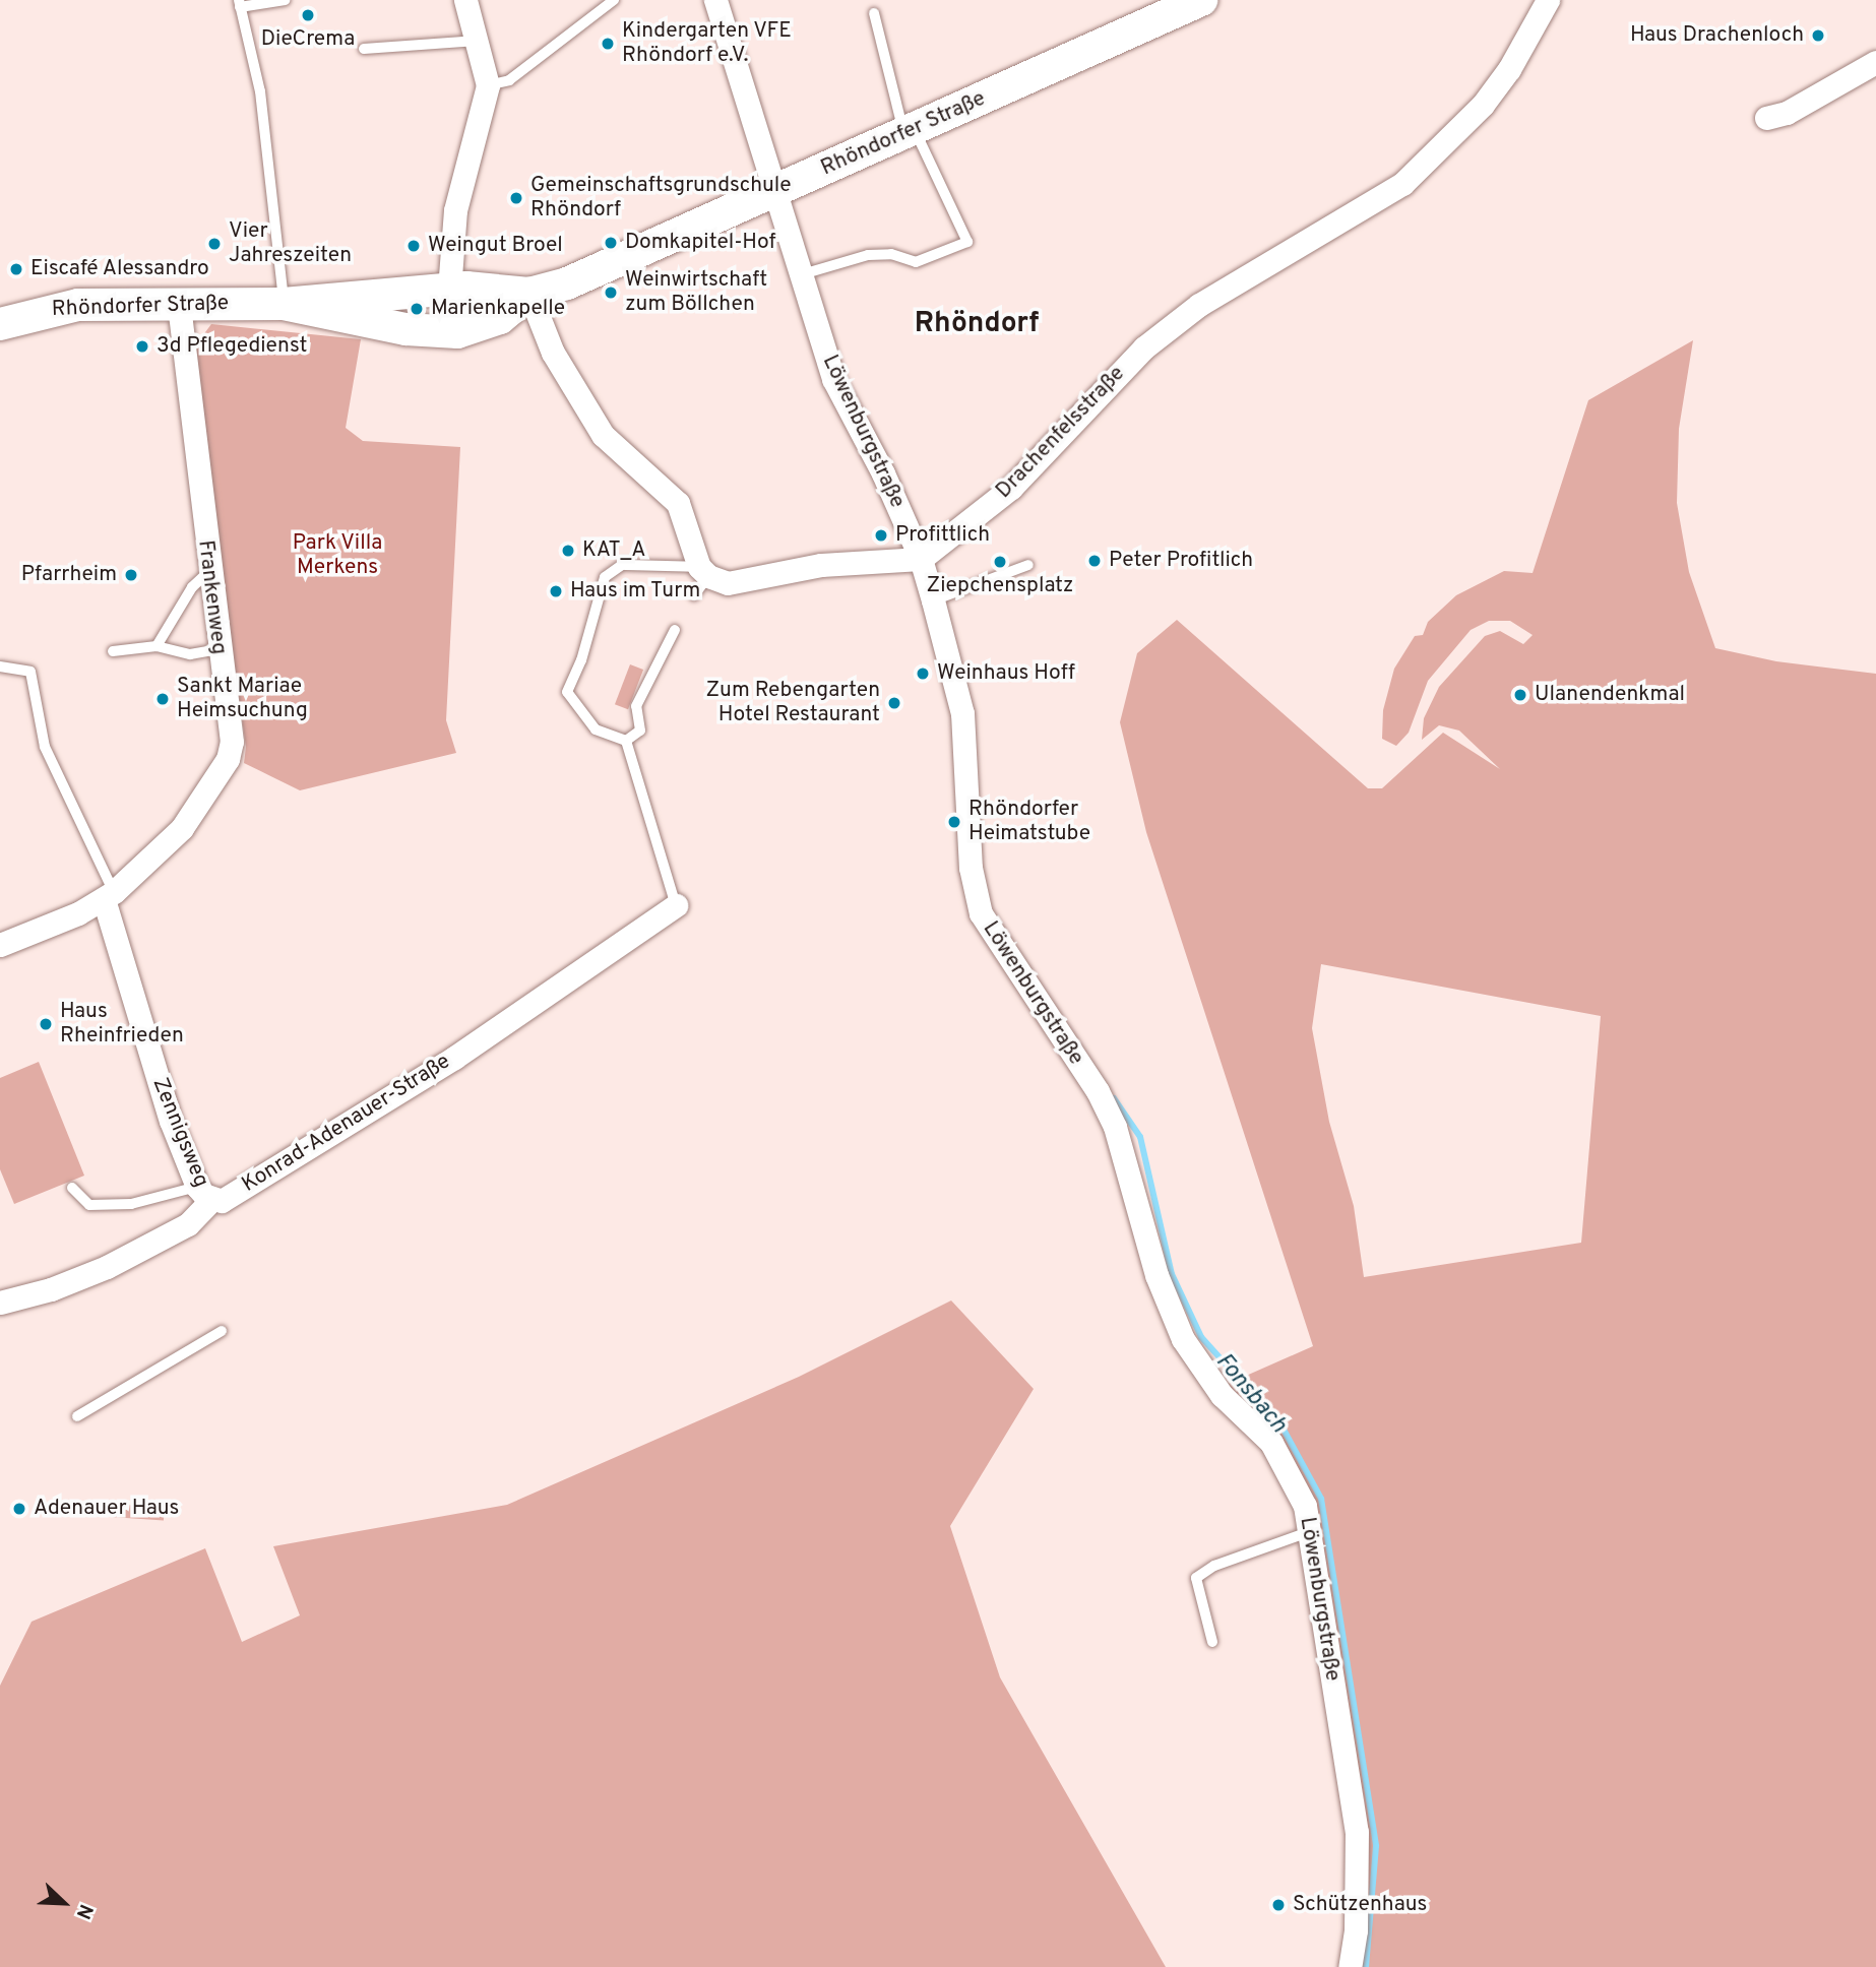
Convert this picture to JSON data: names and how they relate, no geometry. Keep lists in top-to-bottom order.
{
  "streets": {
    "main road": ["Rhöndorfer Straße"],
    "street": [
      "Löwenburgstraße",
      "Drachenfelsstraße",
      "Frankenweg",
      "Konrad-Adenauer-Straße",
      "Zennigsweg"
    ]
  },
  "crossings": [
    ["Rhöndorfer Straße", "Löwenburgstraße"],
    ["Rhöndorfer Straße", "Frankenweg"],
    ["Löwenburgstraße", "Drachenfelsstraße"],
    ["Frankenweg", "Zennigsweg"],
    ["Konrad-Adenauer-Straße", "Zennigsweg"]
  ],
  "districts": ["Rhöndorf"],
  "water": ["Fonsbach"],
  "parks": ["Park Villa Merkens"],
  "places": [
    "DieCrema",
    "Haus Drachenloch",
    "Kindergarten VFE Rhöndorf e.V.",
    "Gemeinschaftsgrundschule Rhöndorf",
    "Domkapitel-Hof",
    "Vier Jahreszeiten",
    "Weingut Broel",
    "Eiscafé Alessandro",
    "Weinwirtschaft zum Böllchen",
    "Marienkapelle",
    "3d Pflegedienst",
    "Profittlich",
    "KAT_A",
    "Peter Profitlich",
    "Ziepchensplatz",
    "Pfarrheim",
    "Haus im Turm",
    "Weinhaus Hoff",
    "Ulanendenkmal",
    "Sankt Mariae Heimsuchung",
    "Zum Rebengarten Hotel Restaurant",
    "Rhöndorfer Heimatstube",
    "Haus Rheinfrieden",
    "Adenauer Haus",
    "Schützenhaus"
  ],
  "north": "bottom right"
}
